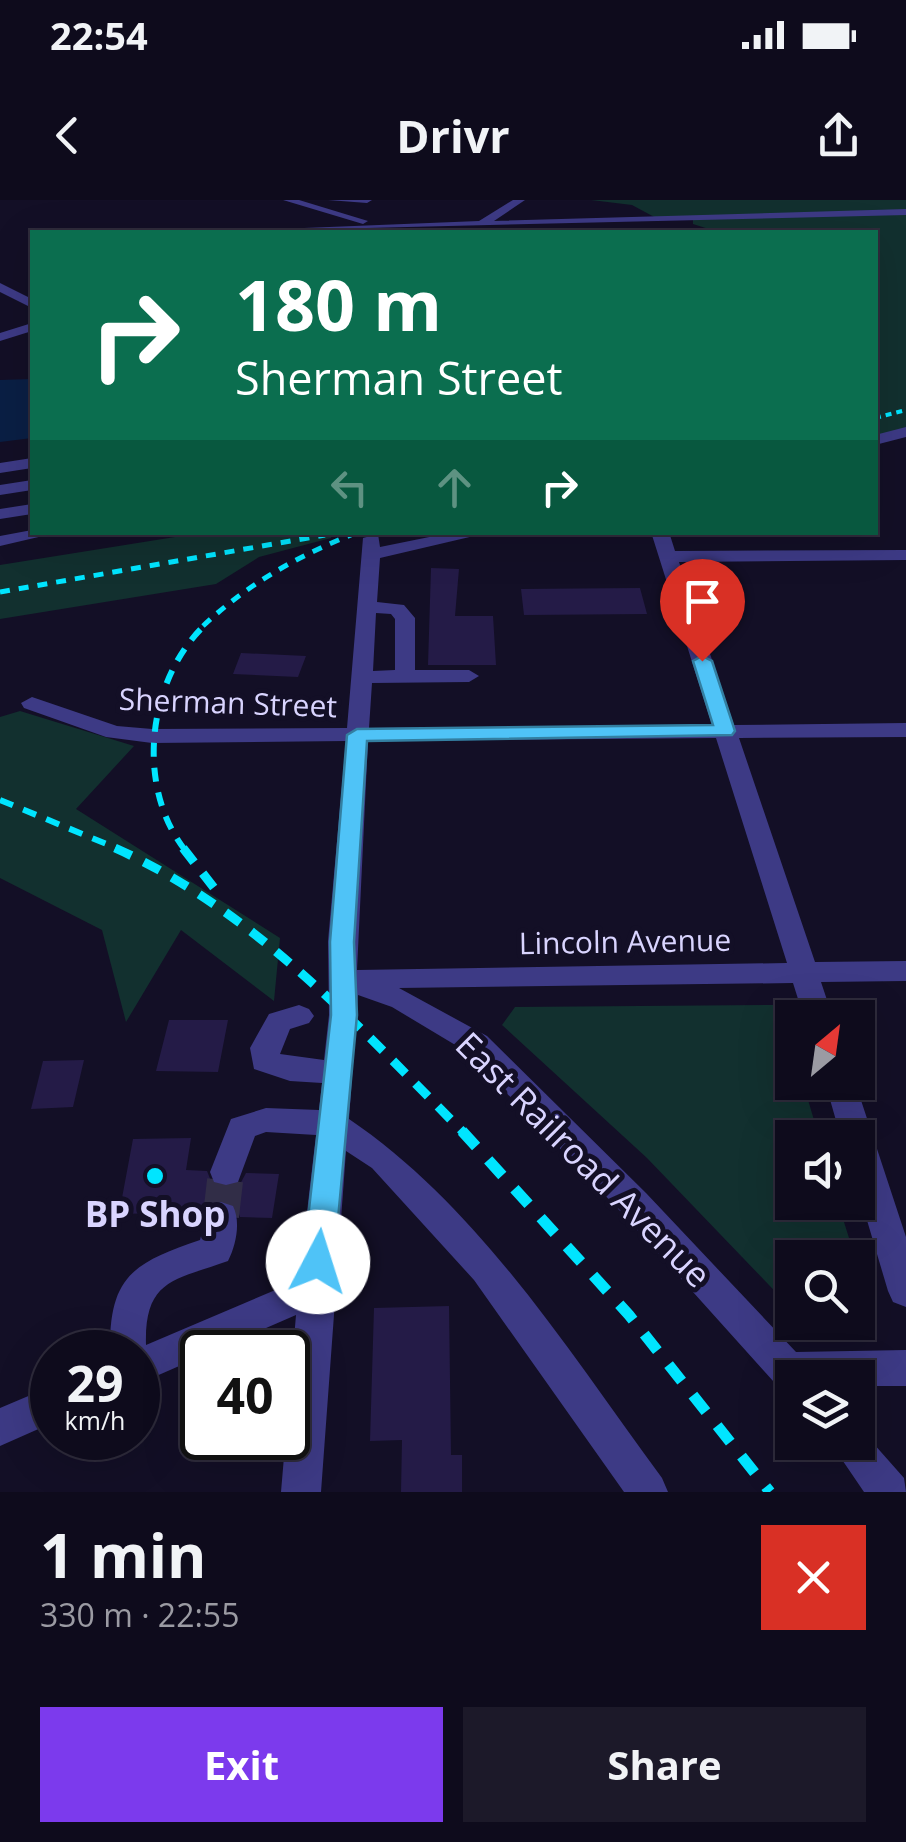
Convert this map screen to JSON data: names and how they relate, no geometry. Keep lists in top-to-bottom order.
{
  "streets": {
    "street": ["Sherman Street", "Lincoln Avenue", "East Railroad Avenue"]
  },
  "crossings": [
    ["Lincoln Avenue", "East Railroad Avenue"]
  ],
  "places": ["BP Shop"],
  "north": "top right",
  "page": {
    "status": "22:54",
    "header": "Drivr",
    "turn": ["180 m", "Sherman Street"],
    "speed": "29 km/h",
    "limit": "40",
    "heading": ["1 min", "330 m · 22:55"],
    "buttons": ["Exit", "Share"]
  }
}
